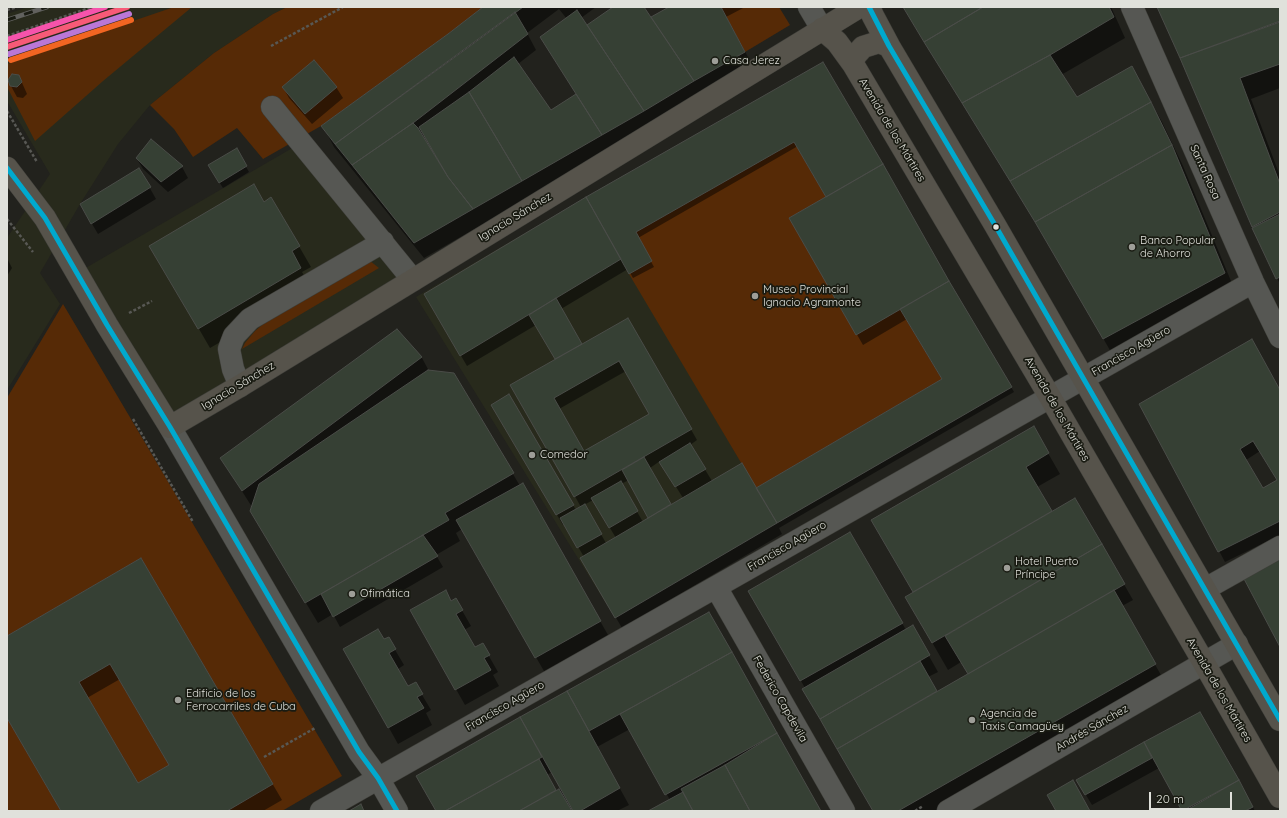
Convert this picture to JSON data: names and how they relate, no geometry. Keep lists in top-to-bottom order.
{
  "streets": {
    "main road": ["Avenida de los Mártires", "Ignacio Sánchez"],
    "street": [
      "Santa Rosa",
      "Francisco Agüero",
      "Federico Capdevila",
      "Andrés Sánchez"
    ]
  },
  "crossings": [
    ["Avenida de los Mártires", "Ignacio Sánchez"],
    ["Avenida de los Mártires", "Francisco Agüero"],
    ["Avenida de los Mártires", "Andrés Sánchez"],
    ["Santa Rosa", "Francisco Agüero"],
    ["Francisco Agüero", "Federico Capdevila"]
  ],
  "places": [
    "Casa Jerez",
    "Banco Popular de Ahorro",
    "Museo Provincial Ignacio Agramonte",
    "Comedor",
    "Hotel Puerto Príncipe",
    "Ofimática",
    "Edificio de los Ferrocarriles de Cuba",
    "Agencia de Taxis Camagüey"
  ],
  "scale_bar": "20 m"
}
